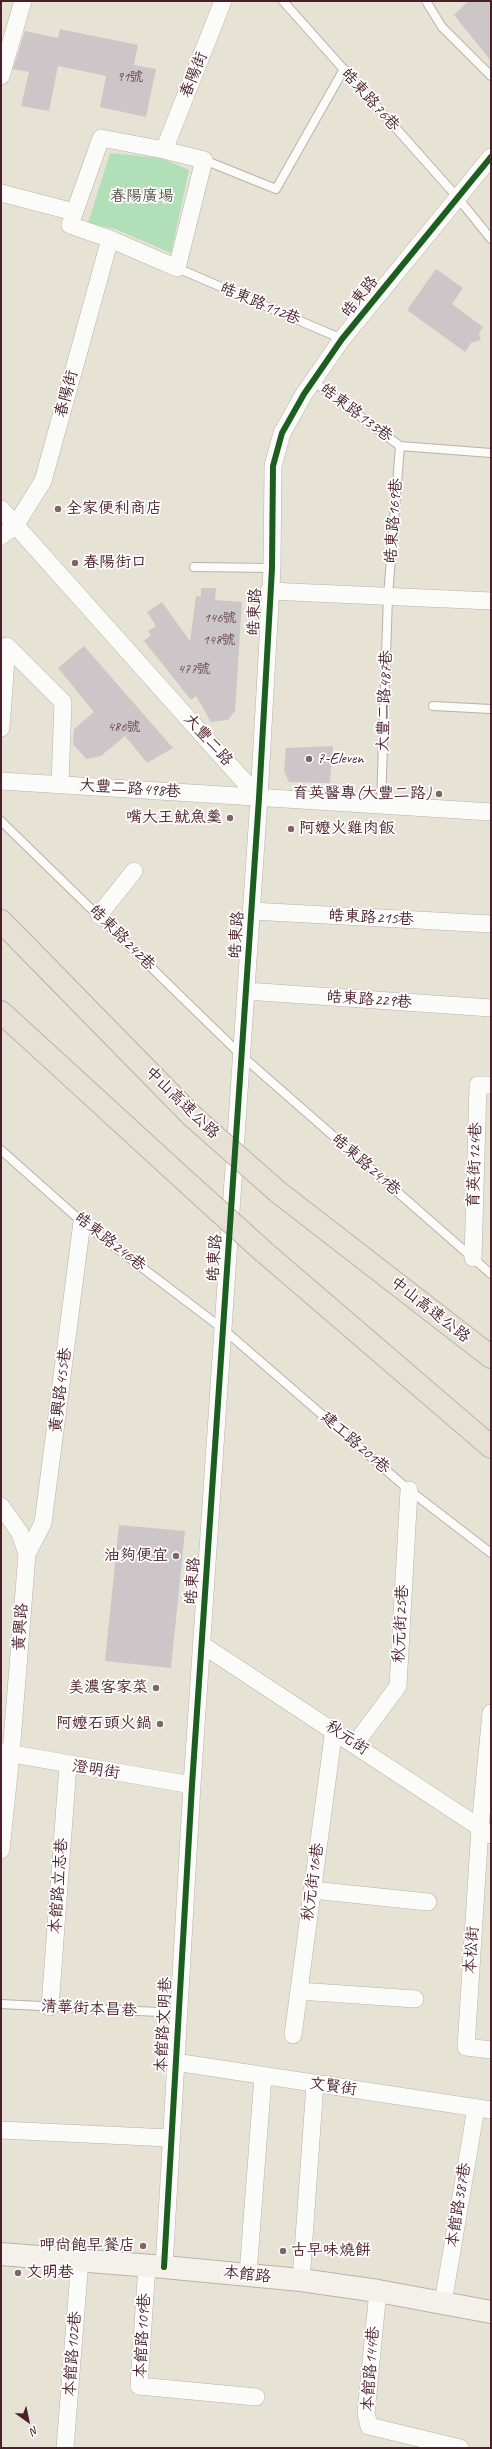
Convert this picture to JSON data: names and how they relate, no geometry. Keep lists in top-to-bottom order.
{
  "streets": {
    "highway": ["中山高速公路"],
    "street": [
      "春陽街",
      "皓東路",
      "大豐二路",
      "大豐二路498巷",
      "皓東路215巷",
      "皓東路229巷",
      "育英街124巷",
      "黃興路455巷",
      "秋元街25巷",
      "黃興路",
      "秋元街",
      "澄明街",
      "秋元街16巷",
      "本館路立志巷",
      "本松街",
      "本館路文明巷",
      "文賢街",
      "本館路387巷",
      "本館路",
      "本館路109巷",
      "本館路102巷",
      "本館路144巷"
    ],
    "lane": [
      "皓東路76巷",
      "皓東路112巷",
      "皓東路133巷",
      "皓東路169巷",
      "大豐二路487巷",
      "皓東路242巷",
      "皓東路241巷",
      "皓東路246巷",
      "建工路201巷",
      "清華街本昌巷"
    ]
  },
  "crossings": [
    ["春陽街", "大豐二路"],
    ["皓東路76巷", "皓東路"],
    ["皓東路", "皓東路112巷"],
    ["皓東路", "皓東路133巷"],
    ["皓東路", "大豐二路"],
    ["皓東路", "大豐二路498巷"],
    ["皓東路", "皓東路215巷"],
    ["皓東路", "皓東路242巷"],
    ["皓東路", "皓東路229巷"],
    ["皓東路", "皓東路241巷"],
    ["皓東路", "皓東路246巷"],
    ["皓東路", "建工路201巷"],
    ["皓東路", "秋元街"],
    ["皓東路", "澄明街"],
    ["皓東路", "本館路文明巷"],
    ["皓東路133巷", "皓東路169巷"],
    ["皓東路169巷", "大豐二路487巷"],
    ["大豐二路", "大豐二路498巷"],
    ["皓東路242巷", "皓東路241巷"],
    ["皓東路241巷", "育英街124巷"],
    ["皓東路246巷", "黃興路455巷"],
    ["皓東路246巷", "建工路201巷"],
    ["黃興路455巷", "黃興路"],
    ["建工路201巷", "秋元街25巷"],
    ["秋元街25巷", "秋元街"],
    ["黃興路", "澄明街"],
    ["秋元街", "秋元街16巷"],
    ["秋元街", "本松街"],
    ["澄明街", "本館路立志巷"],
    ["澄明街", "本館路文明巷"],
    ["本館路立志巷", "清華街本昌巷"],
    ["清華街本昌巷", "本館路文明巷"],
    ["本館路文明巷", "文賢街"],
    ["本館路文明巷", "本館路"],
    ["本館路文明巷", "本館路109巷"],
    ["文賢街", "本館路387巷"],
    ["本館路387巷", "本館路"],
    ["本館路", "本館路109巷"],
    ["本館路", "本館路102巷"],
    ["本館路", "本館路144巷"]
  ],
  "parks": ["春陽廣場"],
  "places": [
    "全家便利商店",
    "春陽街口",
    "7-Eleven",
    "育英醫專(大豐二路)",
    "嘴大王魷魚羹",
    "阿嬤火雞肉飯",
    "油夠便宜",
    "美濃客家菜",
    "阿嬤石頭火鍋",
    "呷尚飽早餐店",
    "古早味燒餅",
    "文明巷"
  ],
  "house_numbers": [
    "91號",
    "146號",
    "148號",
    "477號",
    "486號"
  ],
  "north": "bottom right"
}
